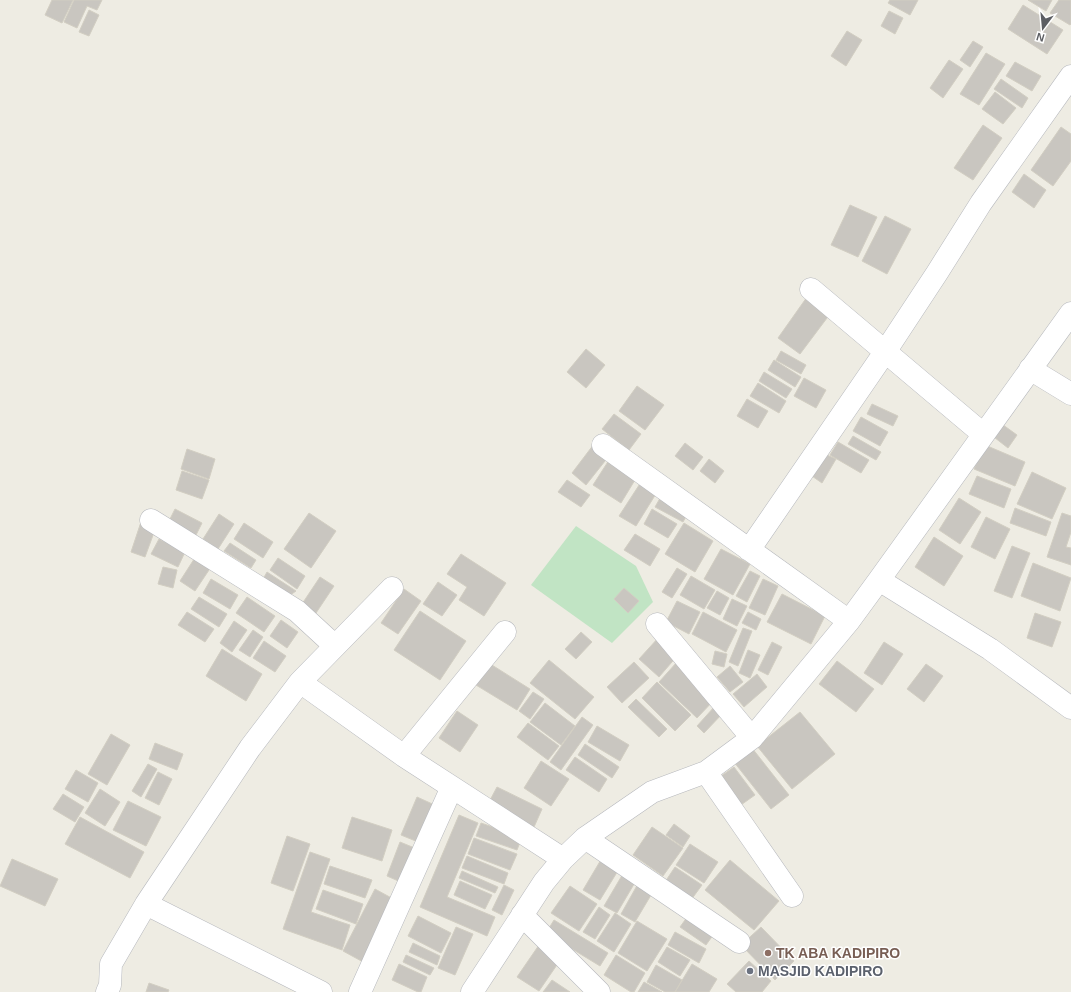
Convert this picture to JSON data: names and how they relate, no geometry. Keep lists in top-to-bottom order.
{
  "places": ["TK ABA KADIPIRO", "MASJID KADIPIRO"],
  "north": "bottom"
}
